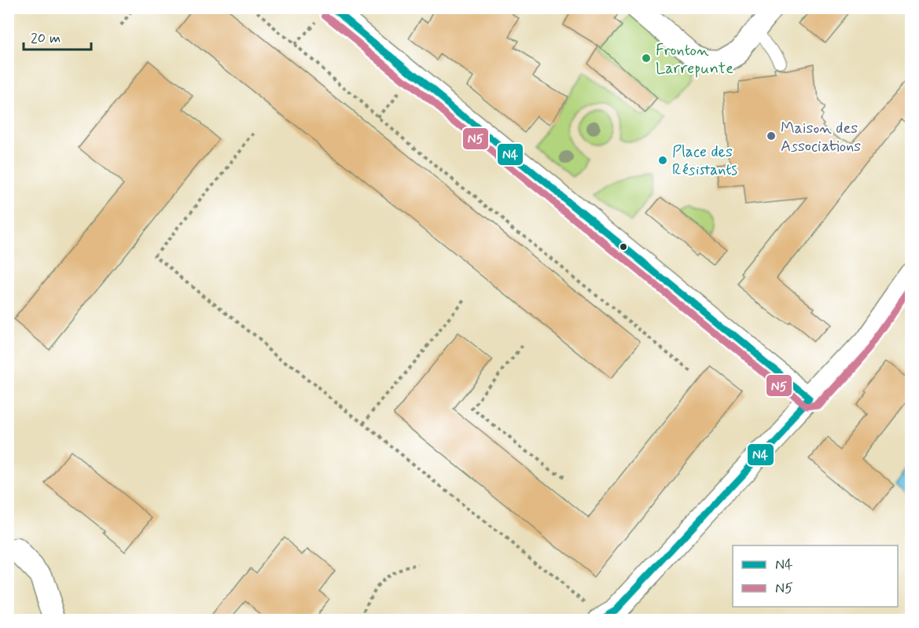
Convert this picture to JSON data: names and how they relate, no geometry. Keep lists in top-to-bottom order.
{
  "places": ["Fronton Larrepunte", "Maison des Associations", "Place des Résistants"],
  "lines": ["transit line N4", "transit line N5"],
  "legend": ["N4", "N5"],
  "scale_bar": "20 m"
}
